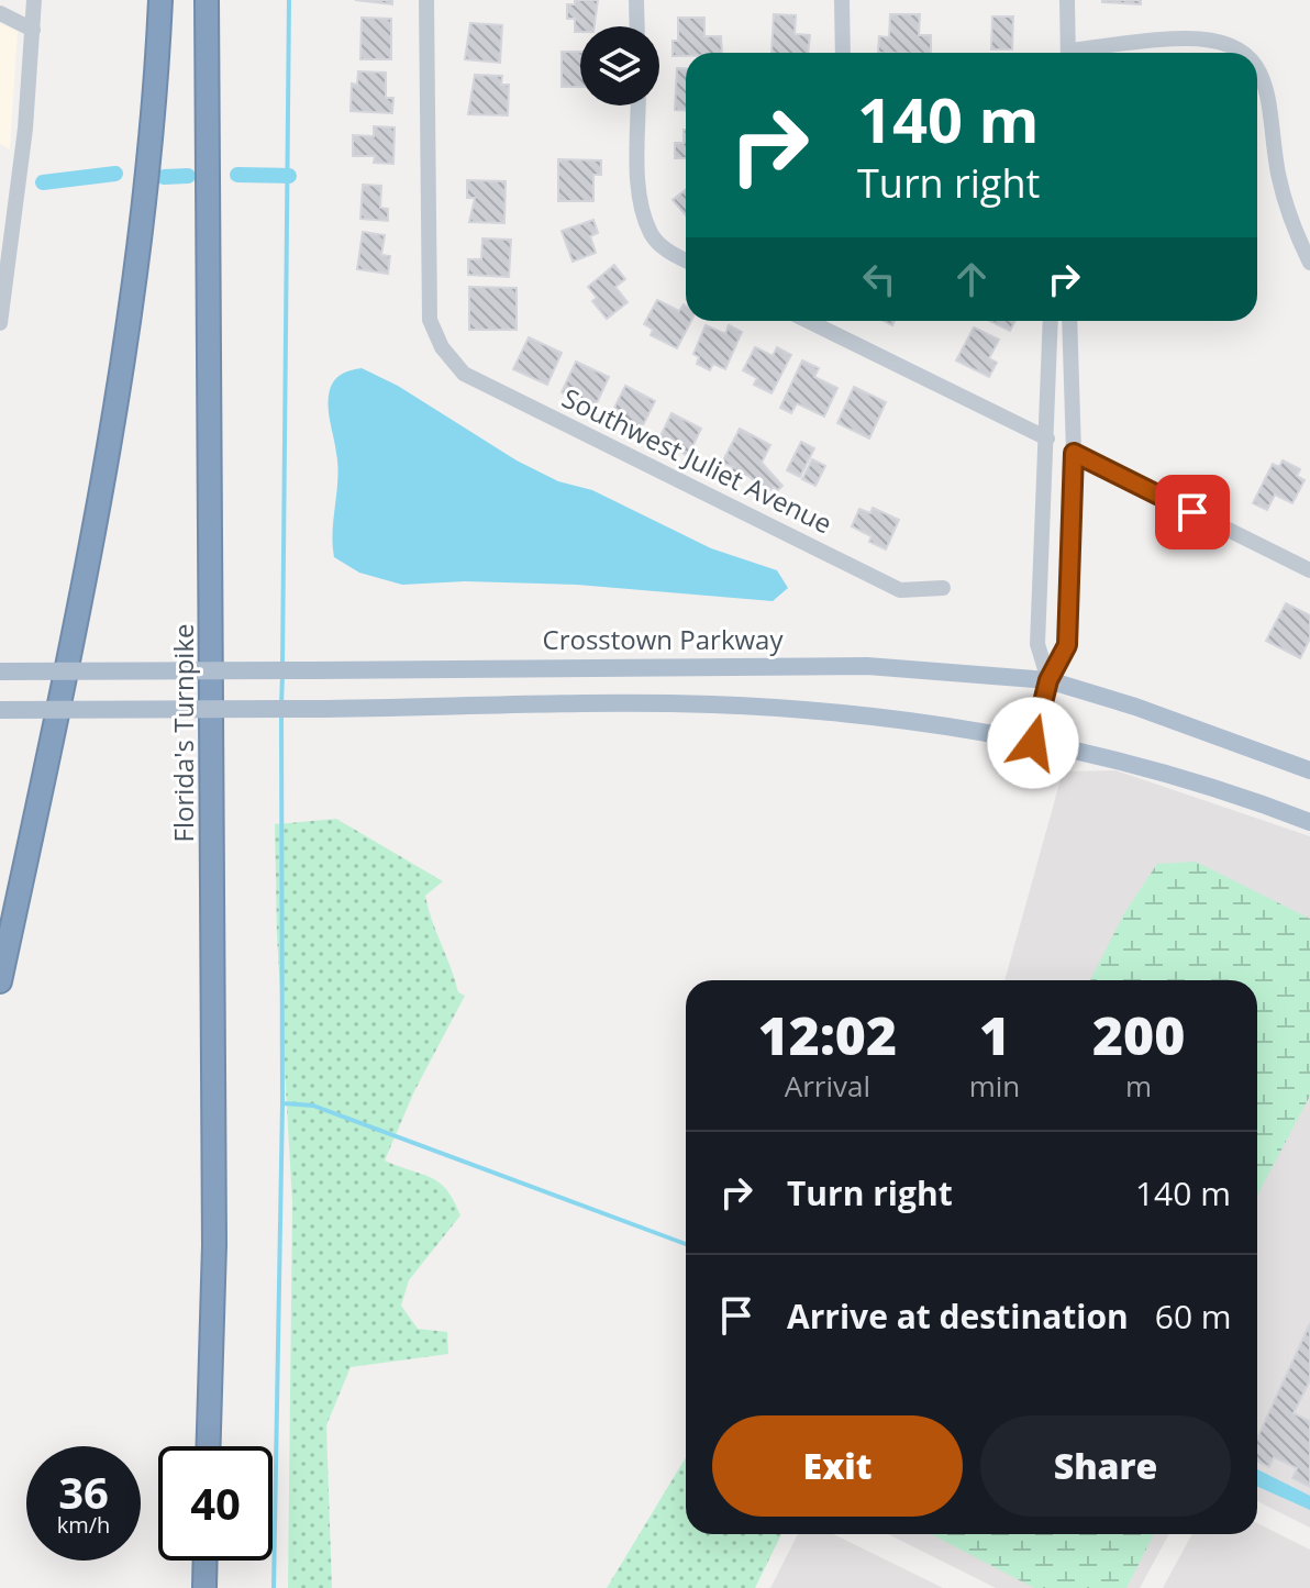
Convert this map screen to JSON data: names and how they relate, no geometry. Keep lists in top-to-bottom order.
{
  "streets": {
    "highway": ["Florida's Turnpike"],
    "main road": ["Crosstown Parkway"],
    "street": ["Southwest Juliet Avenue"]
  },
  "page": {
    "turn": ["140 m", "Turn right"],
    "eta": [
      "12:02",
      "Arrival",
      "1",
      "min",
      "200",
      "m"
    ],
    "list": [
      {
        "name": "Turn right",
        "value": "140 m"
      },
      {
        "name": "Arrive at destination",
        "value": "60 m"
      }
    ],
    "buttons": ["Exit", "Share"],
    "speed": "36 km/h",
    "limit": "40"
  }
}
